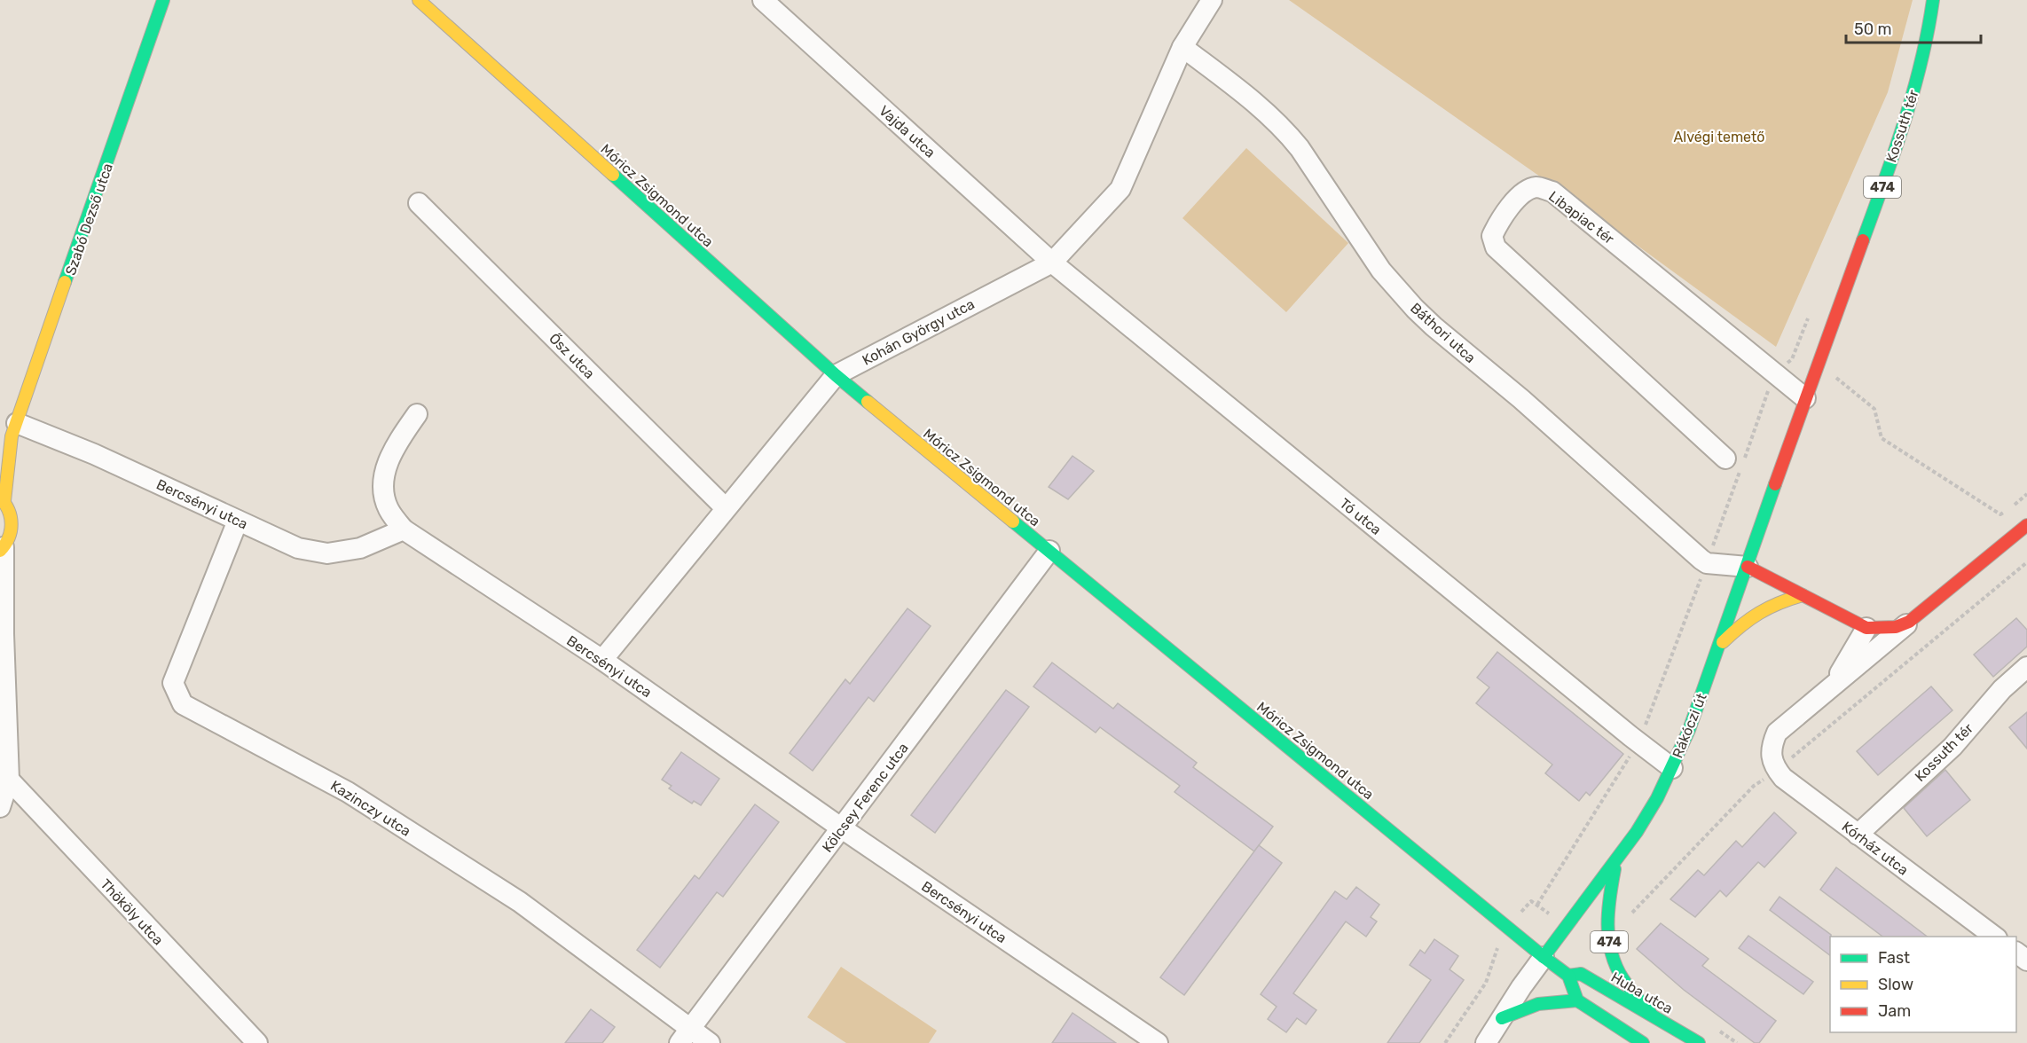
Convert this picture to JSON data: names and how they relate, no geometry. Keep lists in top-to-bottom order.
{
  "streets": {
    "main road": [
      "Kossuth tér",
      "474",
      "Móricz Zsigmond utca",
      "Szabó Dezső utca",
      "Rákóczi út",
      "Huba utca"
    ],
    "street": [
      "Vajda utca",
      "Libapiac tér",
      "Kohán György utca",
      "Báthori utca",
      "Ősz utca",
      "Bercsényi utca",
      "Tó utca",
      "Kölcsey Ferenc utca",
      "Kazinczy utca",
      "Kórház utca",
      "Thököly utca"
    ]
  },
  "crossings": [
    ["Kossuth tér", "Rákóczi út"],
    ["Kossuth tér", "Kórház utca"],
    ["Vajda utca", "Kohán György utca"],
    ["Vajda utca", "Tó utca"],
    ["474", "Rákóczi út"],
    ["474", "Huba utca"],
    ["Móricz Zsigmond utca", "Kohán György utca"],
    ["Móricz Zsigmond utca", "Rákóczi út"],
    ["Móricz Zsigmond utca", "Kölcsey Ferenc utca"],
    ["Móricz Zsigmond utca", "Huba utca"],
    ["Libapiac tér", "Rákóczi út"],
    ["Szabó Dezső utca", "Bercsényi utca"],
    ["Kohán György utca", "Báthori utca"],
    ["Kohán György utca", "Ősz utca"],
    ["Kohán György utca", "Bercsényi utca"],
    ["Kohán György utca", "Tó utca"],
    ["Báthori utca", "Rákóczi út"],
    ["Bercsényi utca", "Kölcsey Ferenc utca"],
    ["Bercsényi utca", "Kazinczy utca"],
    ["Tó utca", "Rákóczi út"],
    ["Rákóczi út", "Huba utca"],
    ["Kölcsey Ferenc utca", "Kazinczy utca"]
  ],
  "parks": ["Alvégi temető"],
  "legend": ["Fast", "Slow", "Jam"],
  "scale_bar": "50 m"
}
